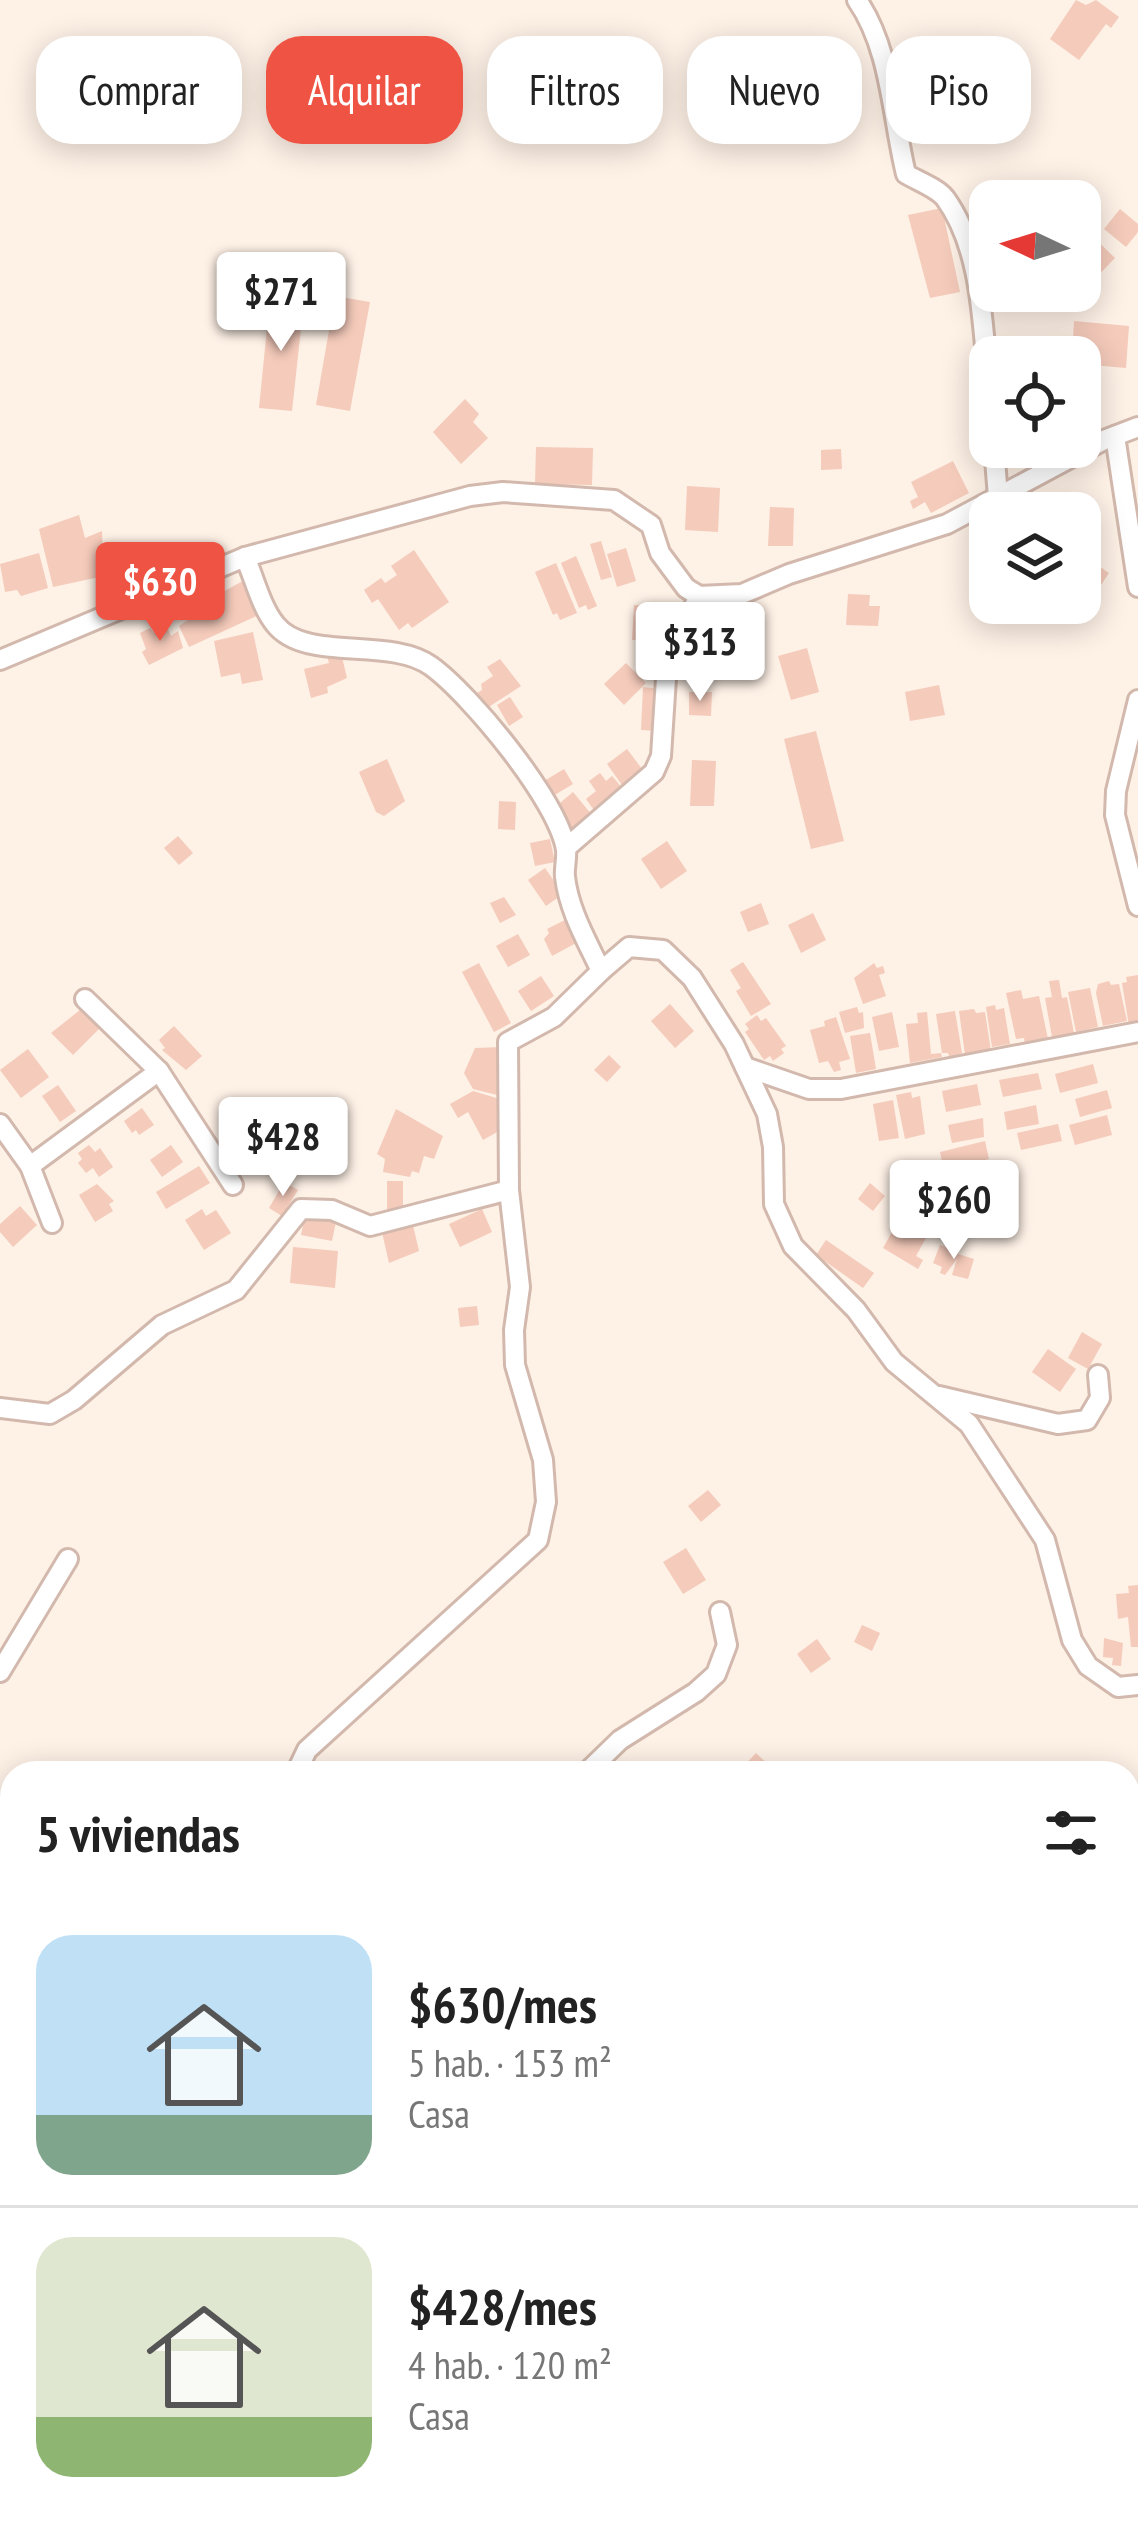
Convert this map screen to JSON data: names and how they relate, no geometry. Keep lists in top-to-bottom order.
{
  "north": "left",
  "page": {
    "chip": [
      "Comprar",
      "Alquilar",
      "Filtros",
      "Nuevo",
      "Piso"
    ],
    "price": [
      "$271",
      "$630",
      "$313",
      "$428",
      "$260"
    ],
    "heading": "5 viviendas",
    "list": [
      {
        "name": "$630/mes",
        "note": "5 hab. · 153 m² · Casa"
      },
      {
        "name": "$428/mes",
        "note": "4 hab. · 120 m² · Casa"
      }
    ]
  }
}
